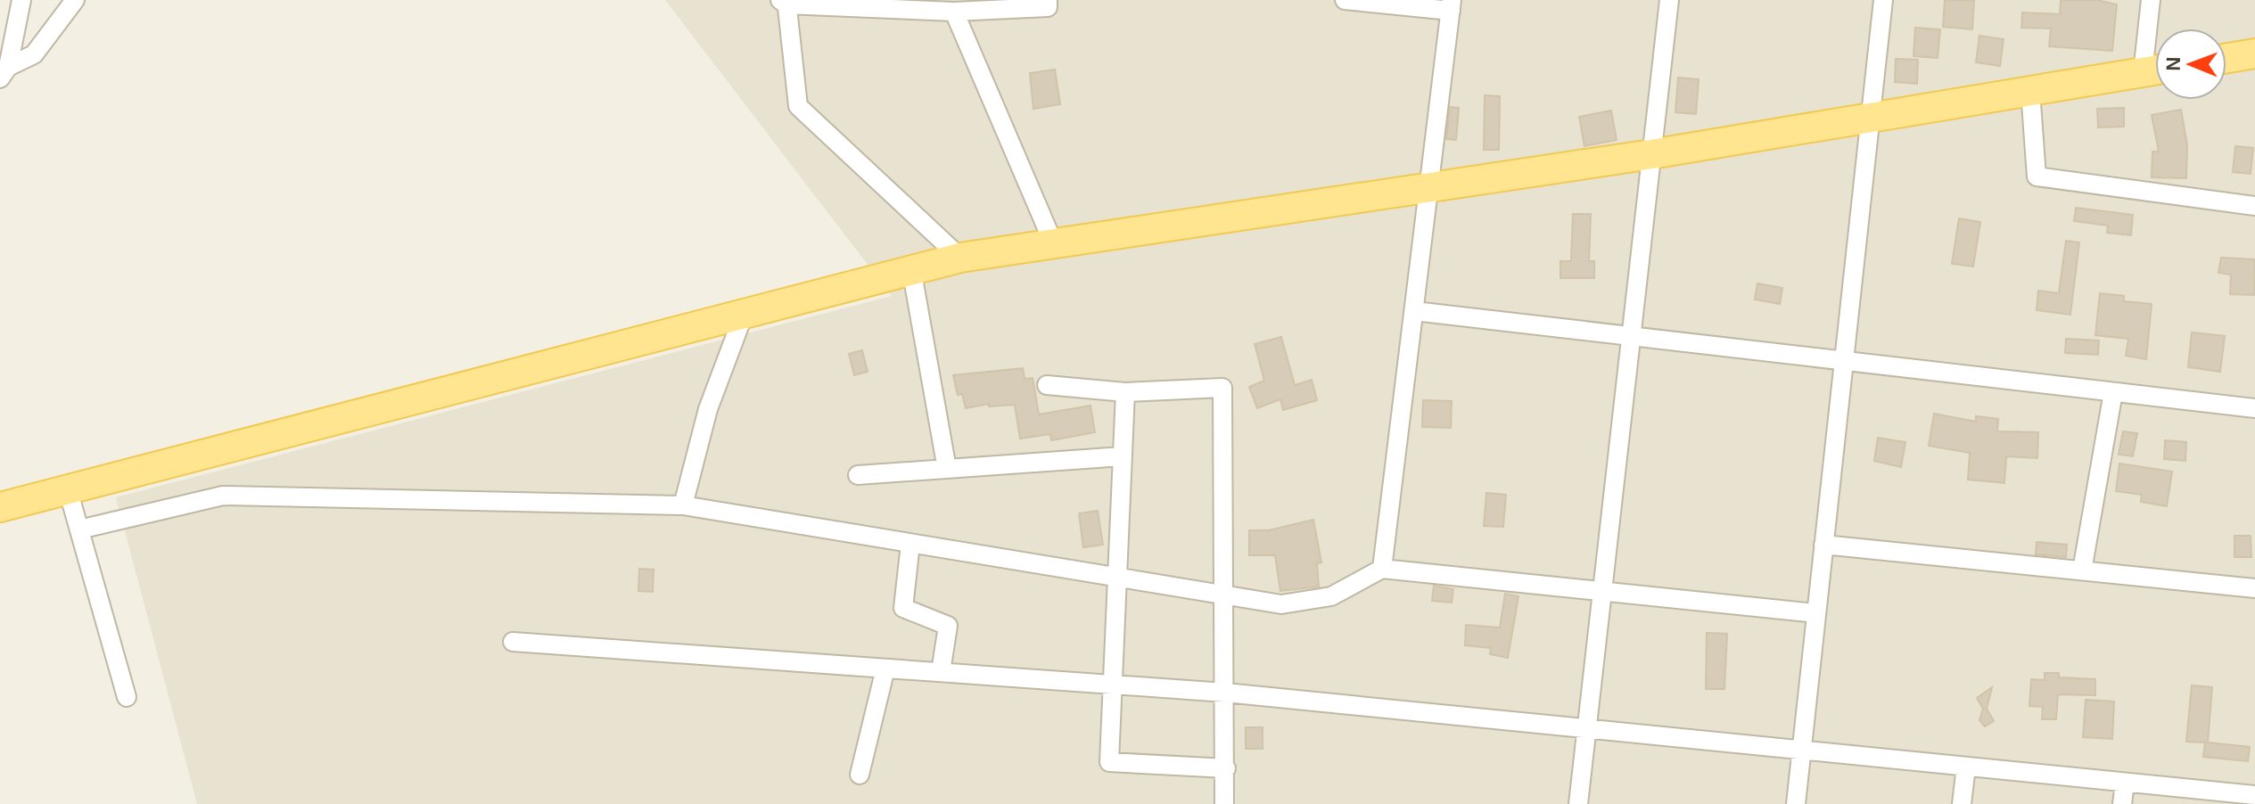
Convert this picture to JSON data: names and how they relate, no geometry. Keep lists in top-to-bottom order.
{
  "north": "left"
}
